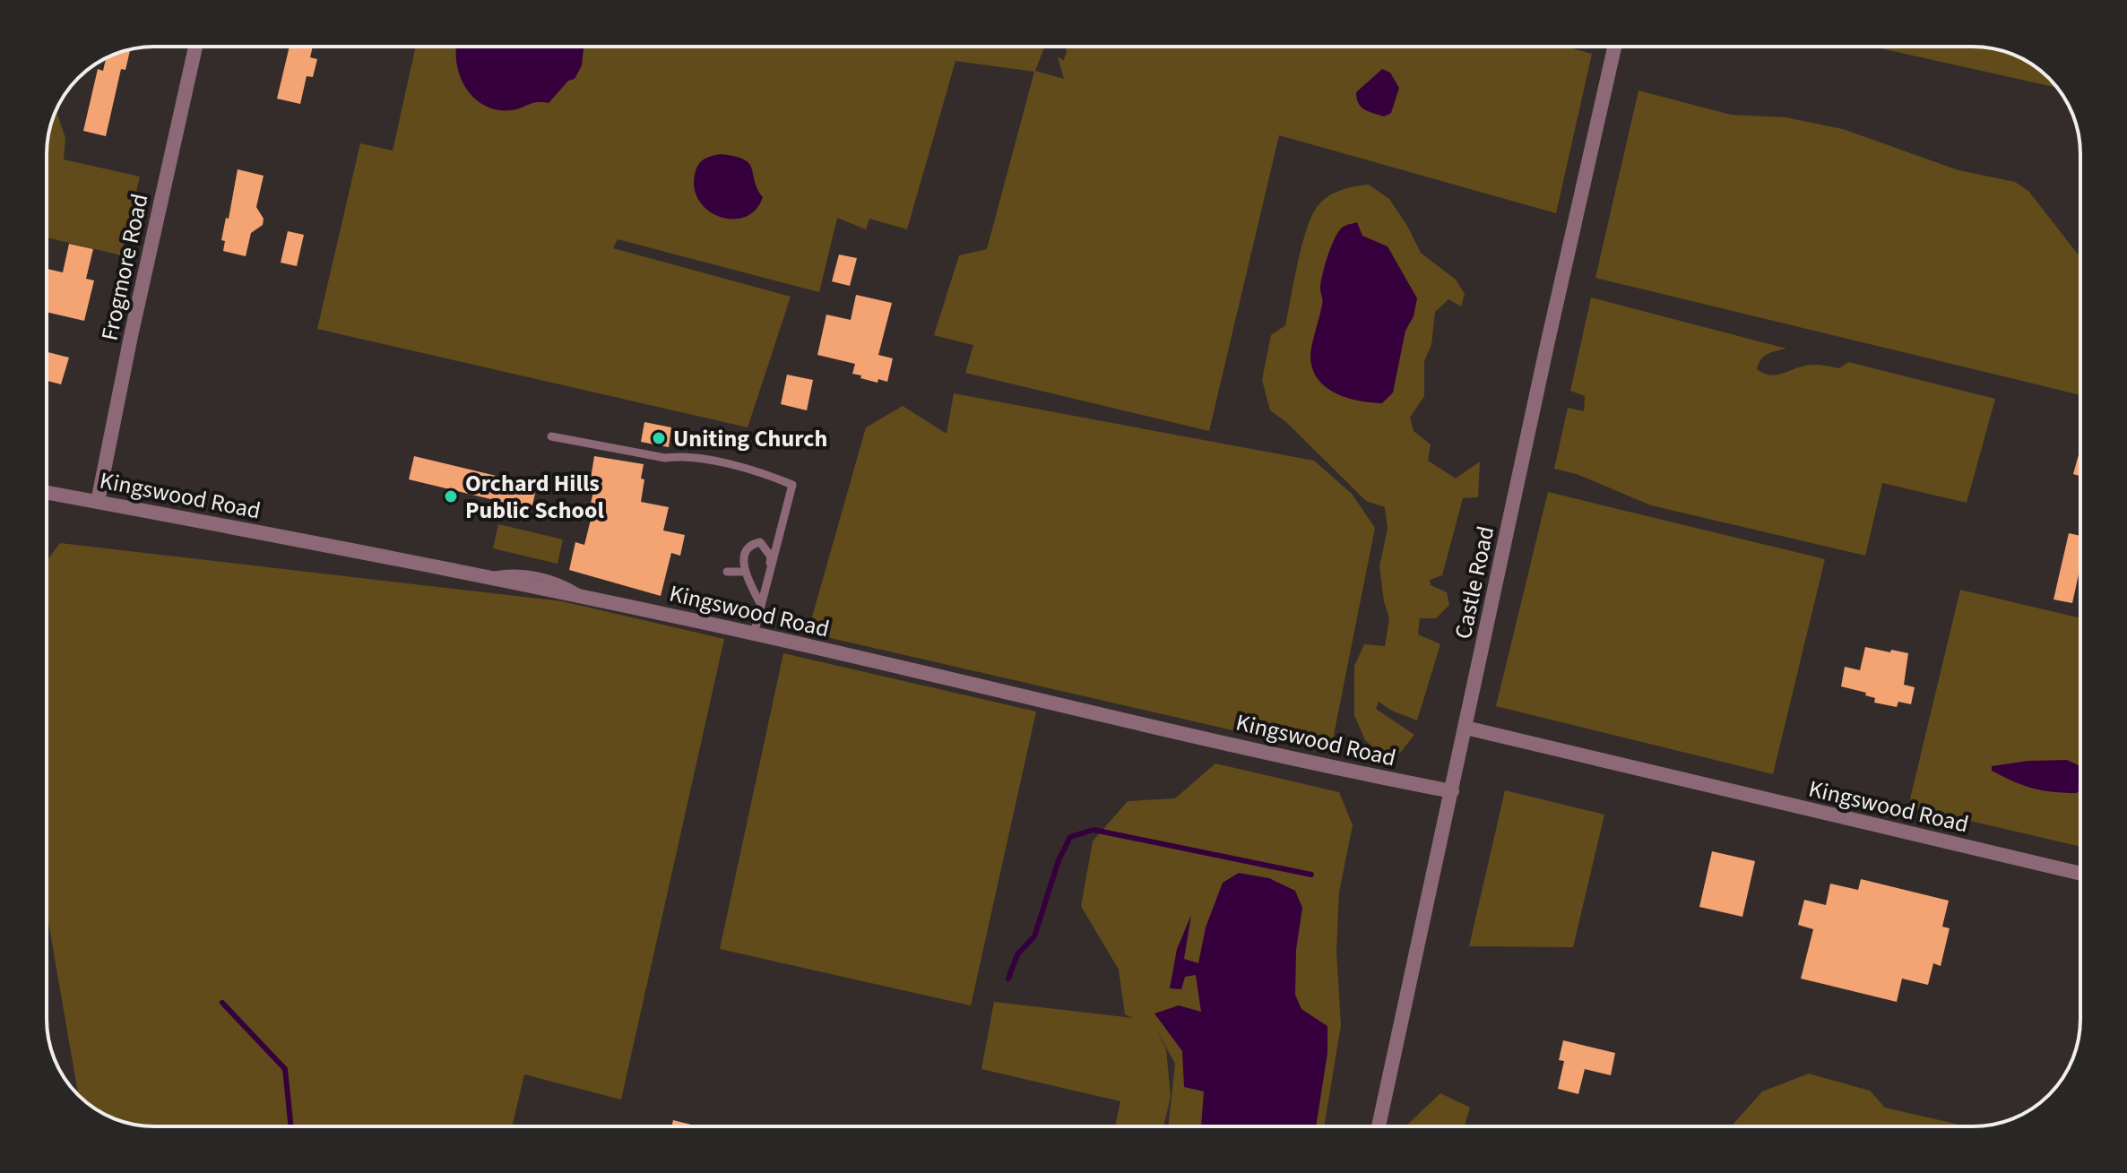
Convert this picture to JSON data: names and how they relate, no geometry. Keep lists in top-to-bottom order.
{
  "streets": {
    "street": ["Frogmore Road", "Kingswood Road", "Castle Road"]
  },
  "crossings": [
    ["Frogmore Road", "Kingswood Road"],
    ["Kingswood Road", "Castle Road"]
  ],
  "places": ["Uniting Church", "Orchard Hills Public School"]
}
